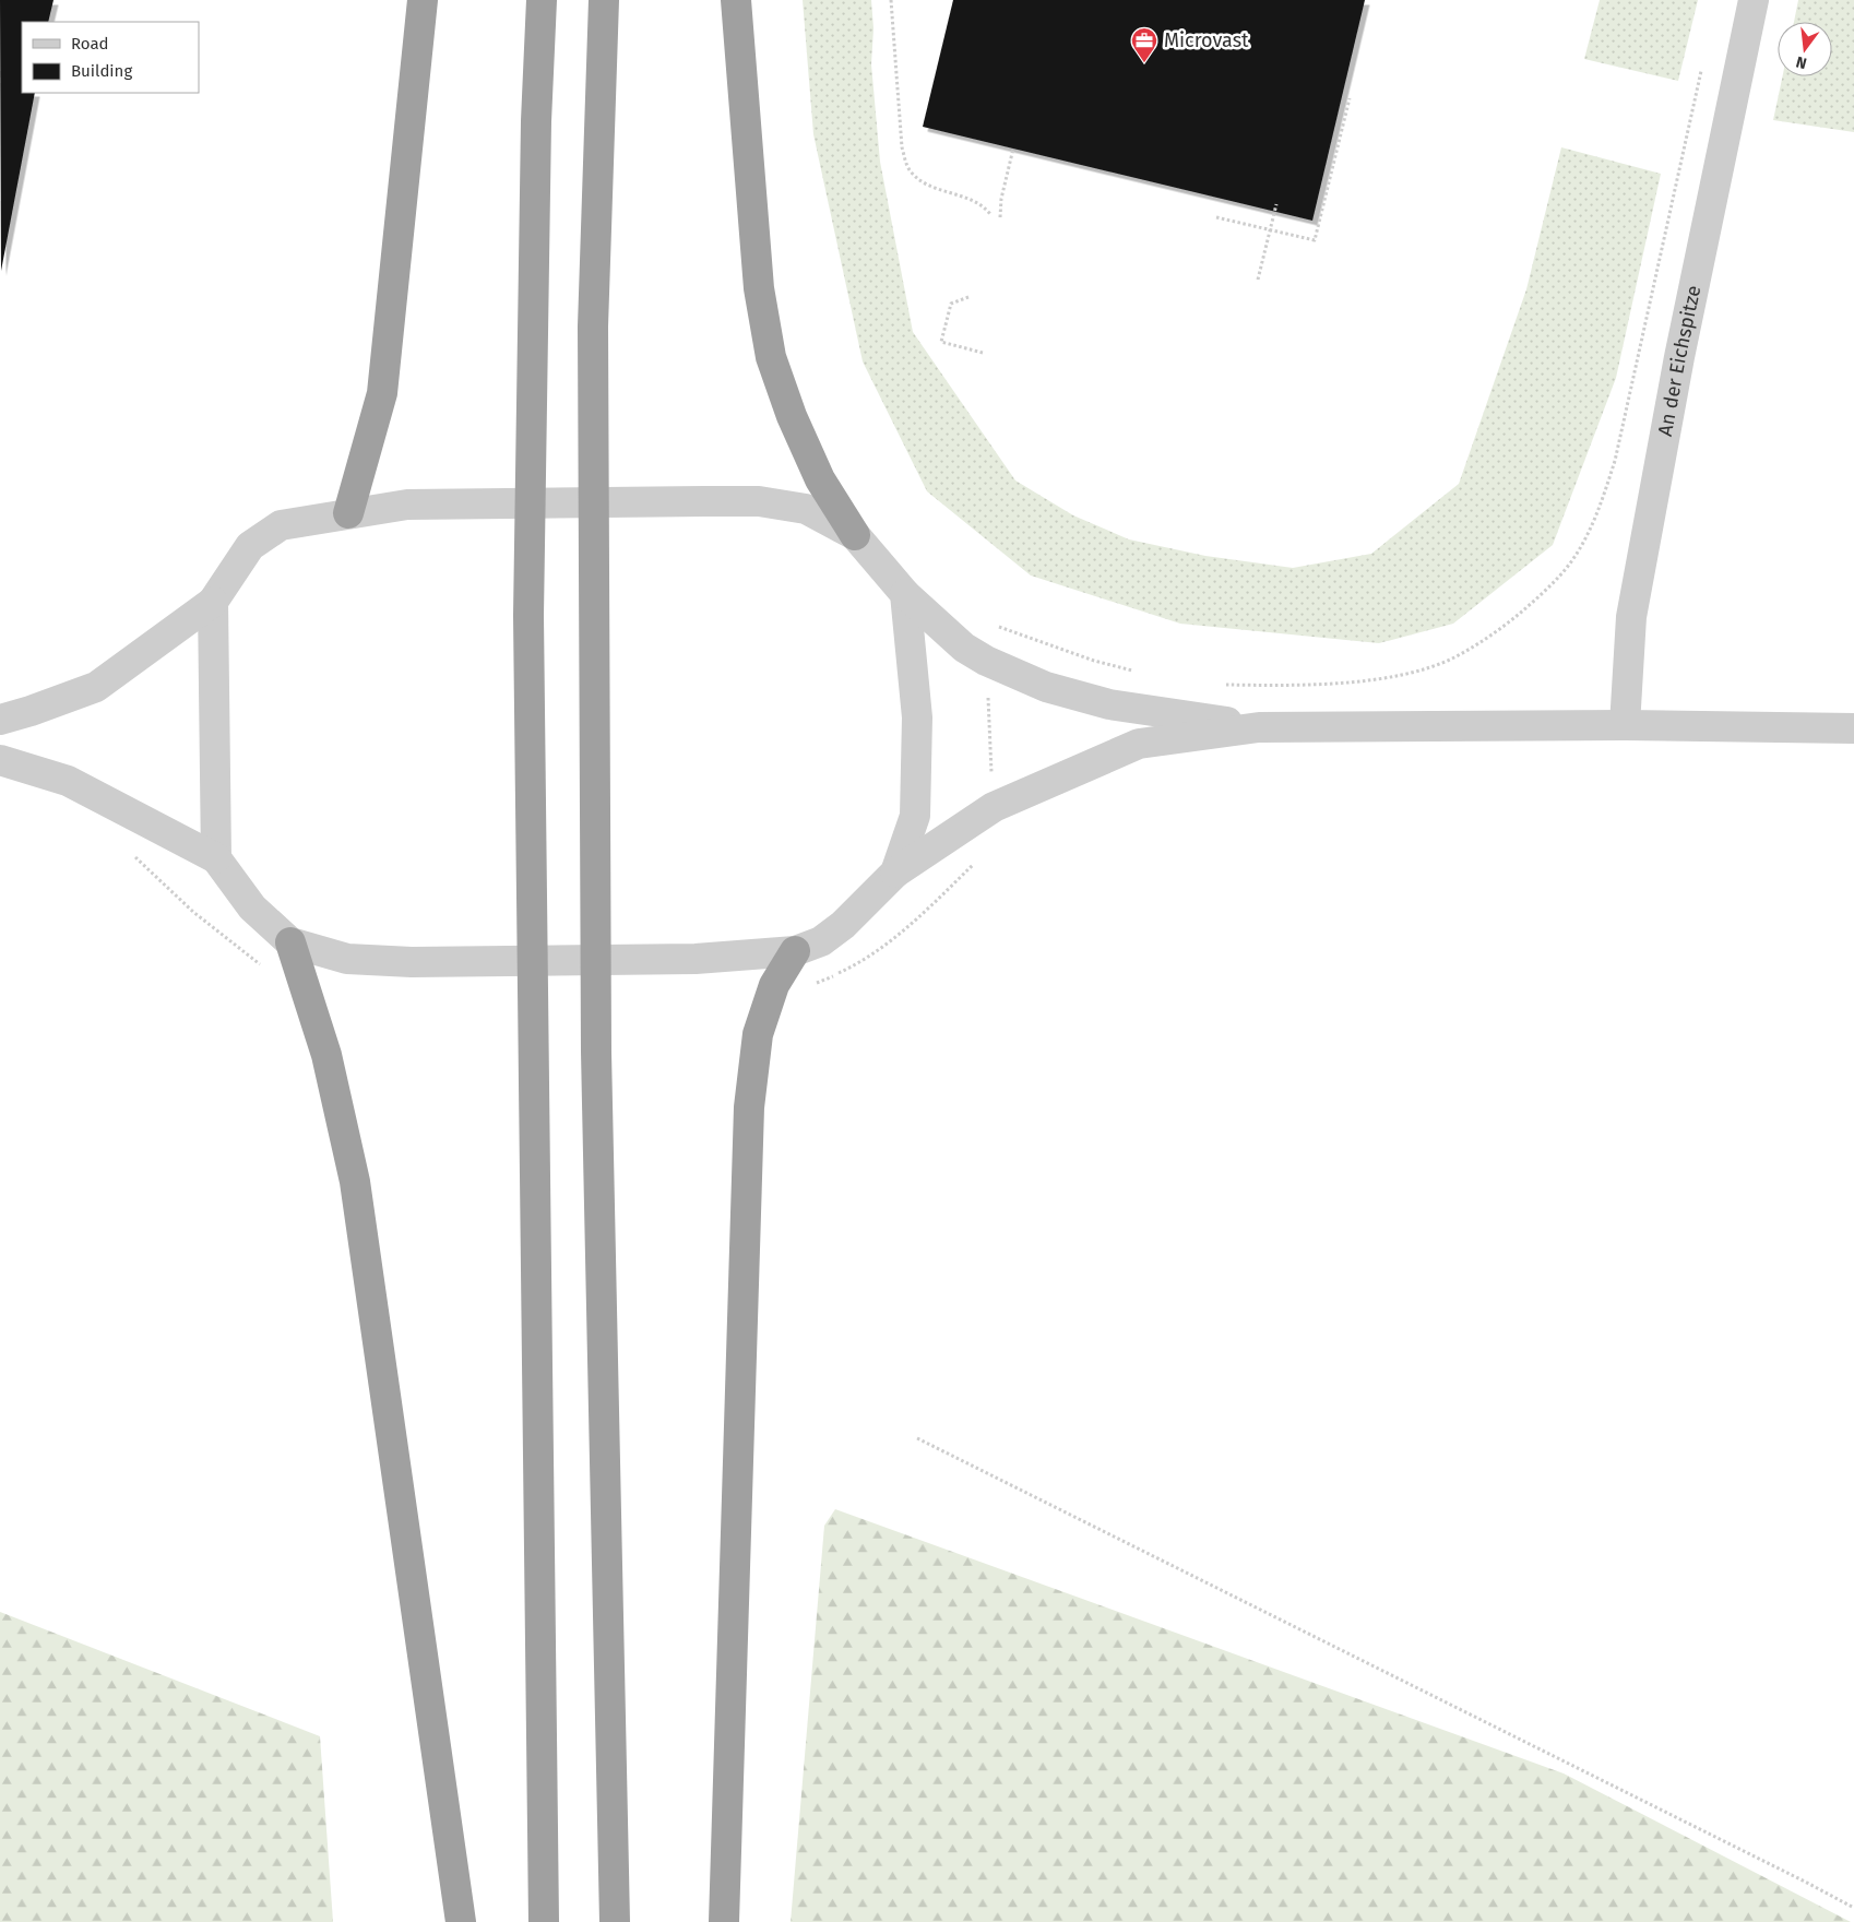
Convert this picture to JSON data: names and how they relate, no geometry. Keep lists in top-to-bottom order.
{
  "streets": {
    "street": ["An der Eichspitze"]
  },
  "places": {
    "office": ["Microvast"]
  },
  "legend": ["Road", "Building"],
  "north": "bottom"
}
